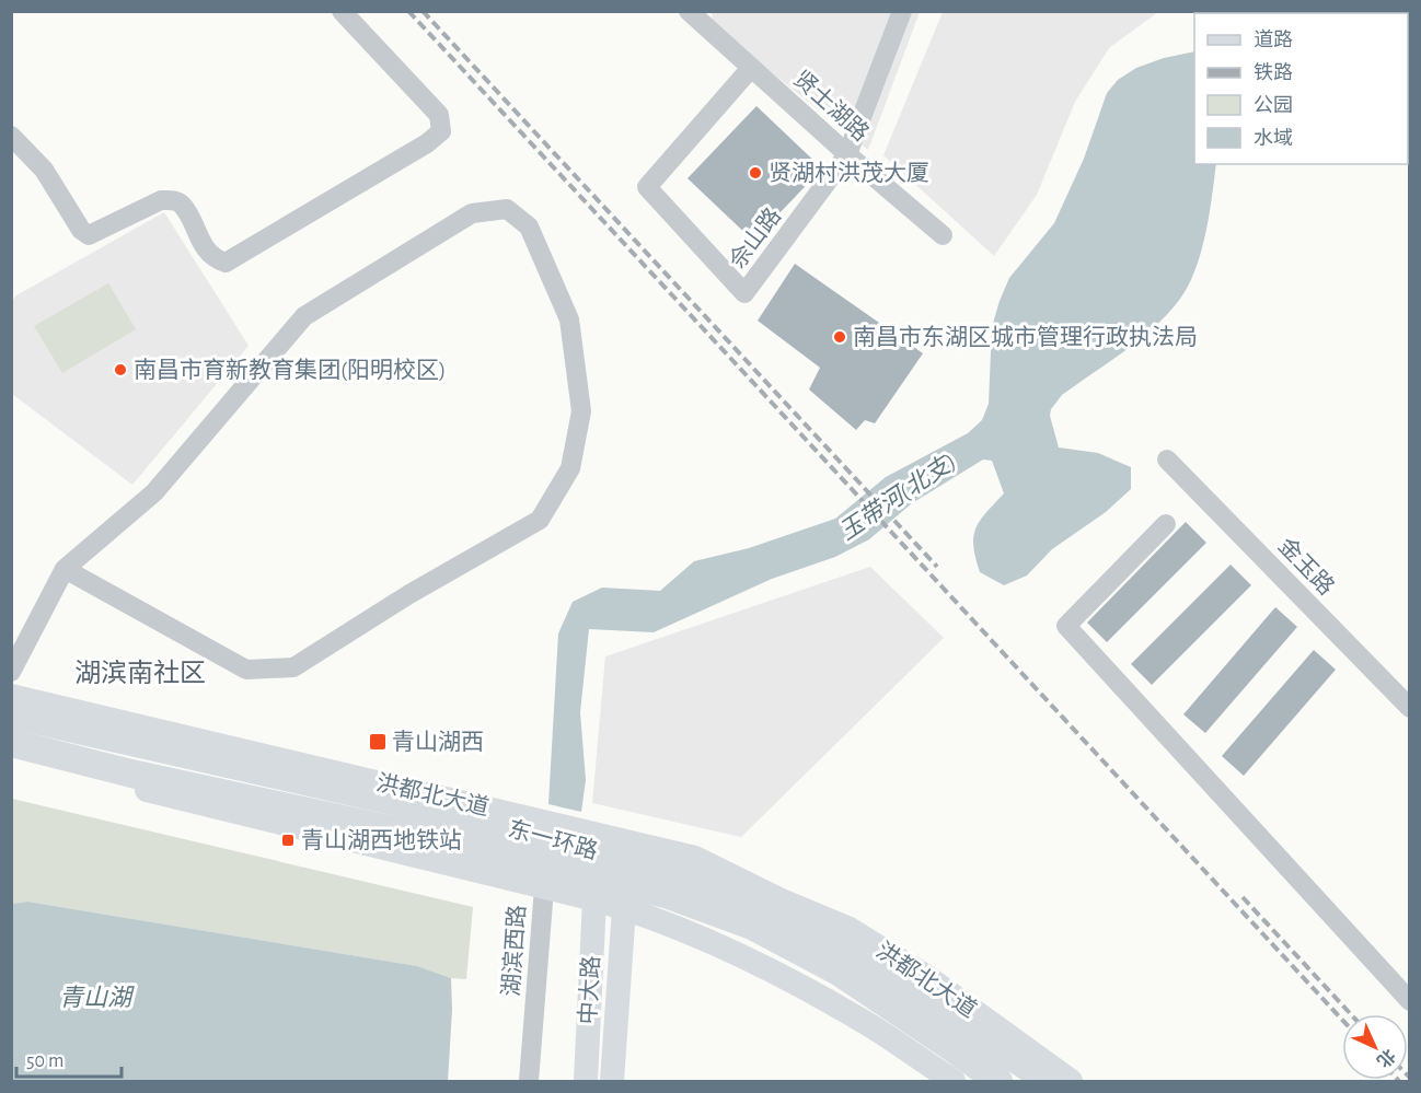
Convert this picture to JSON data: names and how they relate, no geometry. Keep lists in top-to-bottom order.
{
  "streets": {
    "highway": ["东一环路"],
    "main road": ["洪都北大道", "中大路"],
    "street": [
      "贤士湖路",
      "佘山路",
      "金玉路",
      "湖滨西路"
    ]
  },
  "crossings": [
    ["贤士湖路", "佘山路"],
    ["洪都北大道", "湖滨西路"]
  ],
  "districts": ["湖滨南社区"],
  "water": ["玉带河(北支)", "青山湖"],
  "places": {
    "other": ["贤湖村洪茂大厦", "南昌市东湖区城市管理行政执法局", "南昌市育新教育集团(阳明校区)"],
    "transit": ["青山湖西", "青山湖西地铁站"]
  },
  "legend": [
    "道路",
    "铁路",
    "公园",
    "水域"
  ],
  "scale_bar": "50 m",
  "north": "bottom right"
}
